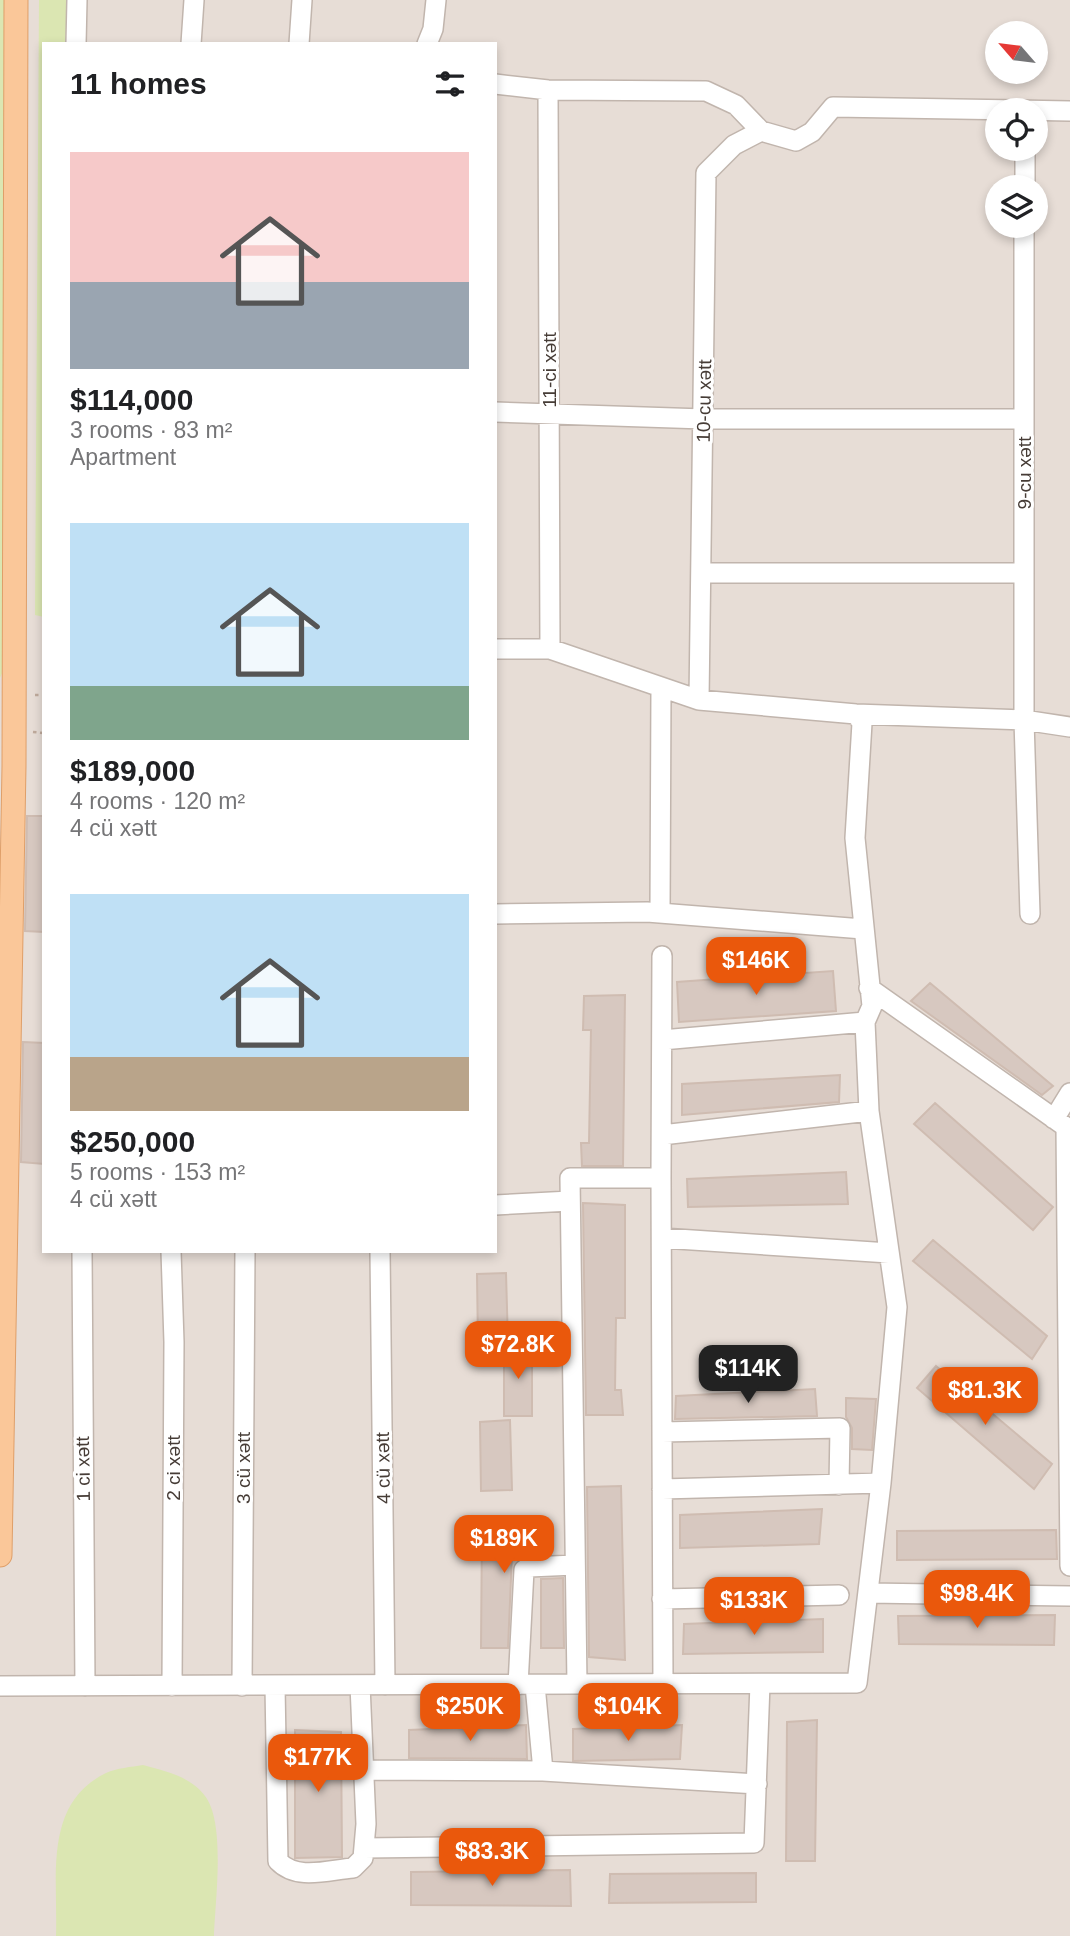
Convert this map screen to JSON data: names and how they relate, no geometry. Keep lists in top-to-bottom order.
{
  "streets": {
    "street": [
      "11-ci xətt",
      "10-cu xətt",
      "9-cu xətt",
      "2 ci xətt",
      "3 cü xətt",
      "4 cü xətt",
      "1 ci xətt"
    ]
  },
  "north": "top left",
  "page": {
    "heading": "11 homes",
    "list": [
      {
        "name": "$114,000",
        "note": "3 rooms · 83 m² · Apartment"
      },
      {
        "name": "$189,000",
        "note": "4 rooms · 120 m² · 4 cü xətt"
      },
      {
        "name": "$250,000",
        "note": "5 rooms · 153 m² · 4 cü xətt"
      }
    ],
    "price": [
      "$146K",
      "$72.8K",
      "$114K",
      "$81.3K",
      "$189K",
      "$98.4K",
      "$133K",
      "$250K",
      "$104K",
      "$177K",
      "$83.3K"
    ]
  }
}
